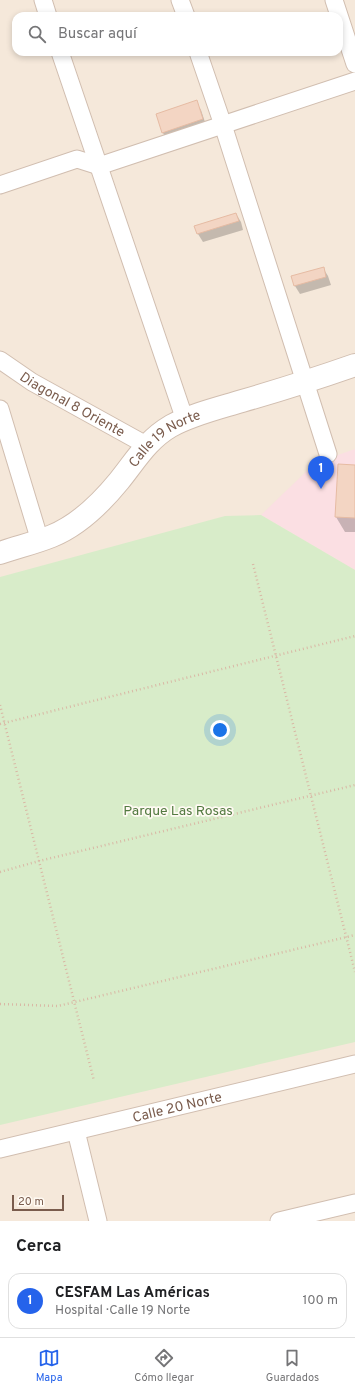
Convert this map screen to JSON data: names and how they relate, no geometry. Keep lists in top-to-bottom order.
{
  "streets": {
    "street": ["Diagonal 8 Oriente", "Calle 19 Norte", "Calle 20 Norte"]
  },
  "crossings": [
    ["Diagonal 8 Oriente", "Calle 19 Norte"]
  ],
  "parks": ["Parque Las Rosas"],
  "scale_bar": "20 m",
  "page": {
    "search": "Buscar aquí",
    "pins": "1",
    "scale": "20 m",
    "heading": "Cerca",
    "list": [
      {
        "mark": "1",
        "name": "CESFAM Las Américas",
        "note": "Hospital · Calle 19 Norte",
        "value": "100 m"
      }
    ],
    "nav": ["Mapa", "Cómo llegar", "Guardados"]
  }
}
